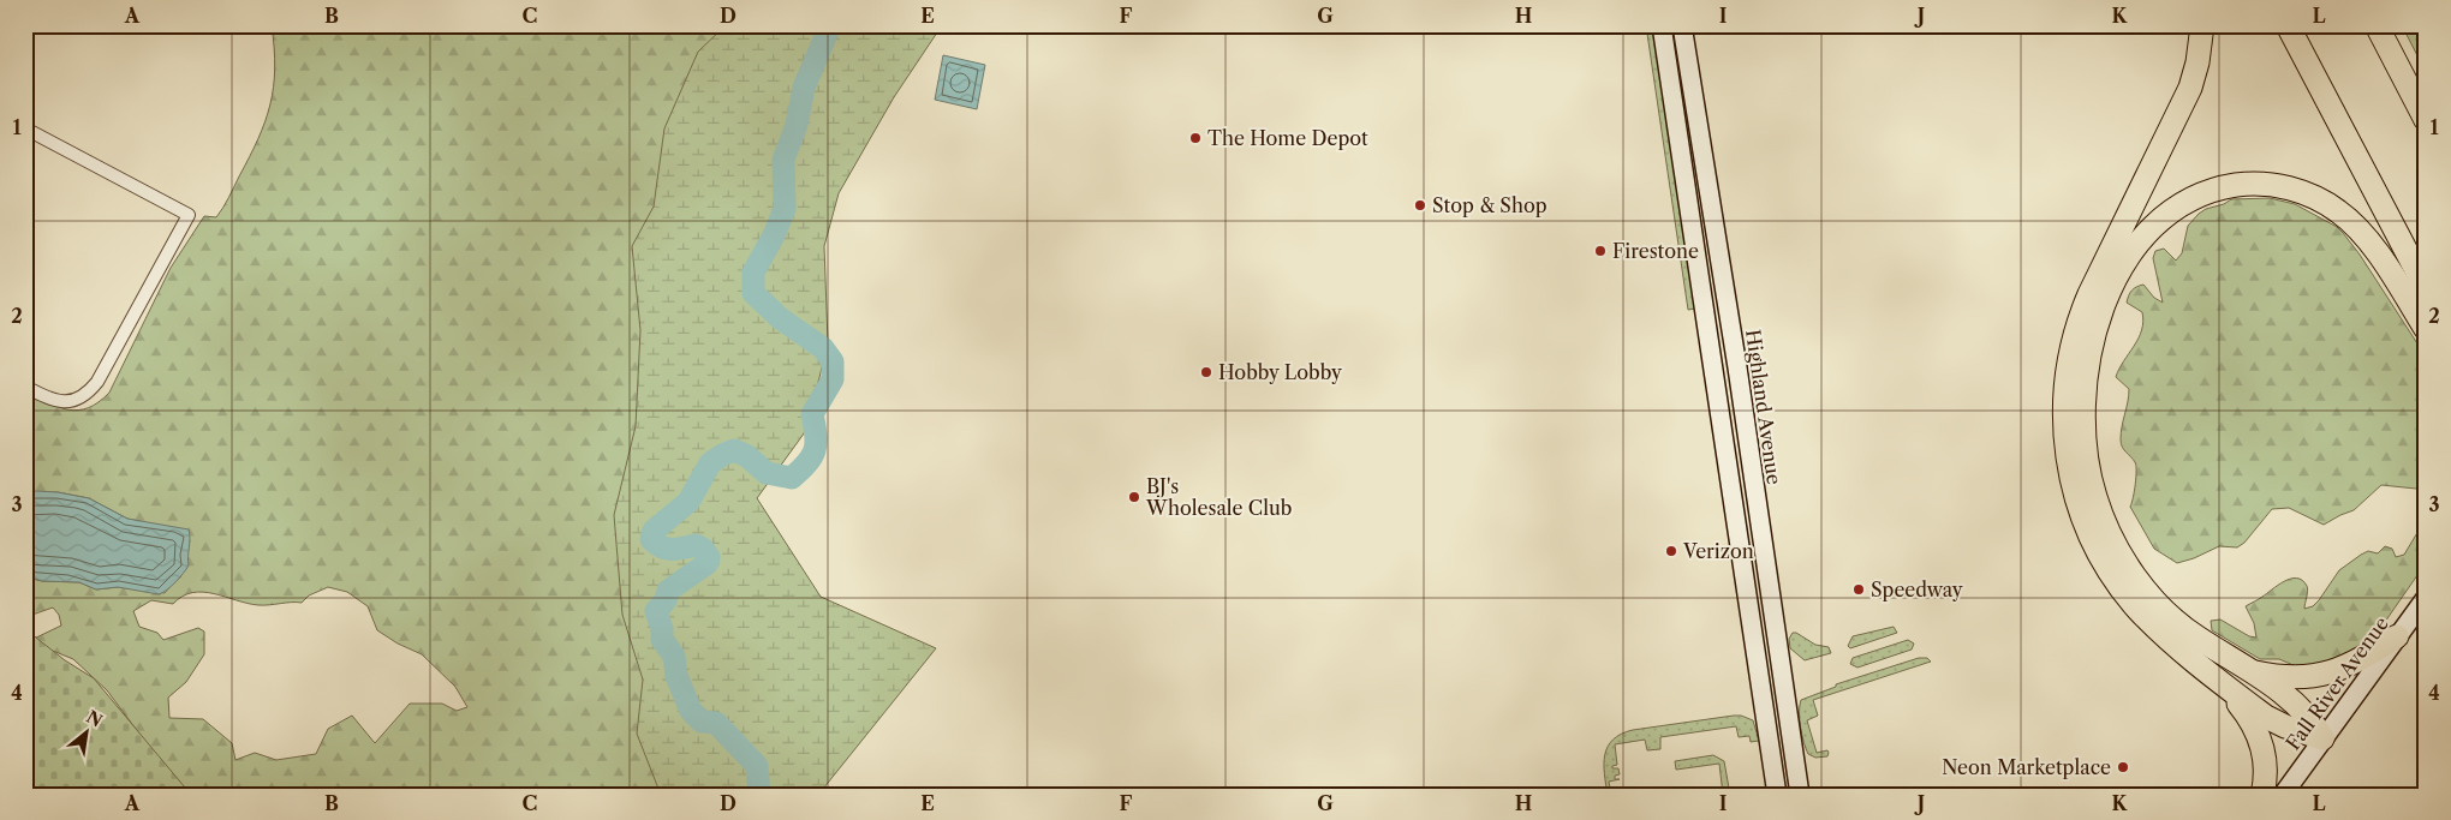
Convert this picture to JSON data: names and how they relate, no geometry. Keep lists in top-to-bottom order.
{
  "streets": {
    "main road": ["Highland Avenue", "Fall River Avenue"]
  },
  "places": [
    "The Home Depot",
    "Stop & Shop",
    "Firestone",
    "Hobby Lobby",
    "BJ's Wholesale Club",
    "Verizon",
    "Speedway",
    "Neon Marketplace"
  ],
  "north": "top right",
  "grid": {
    "columns": [
      "A",
      "B",
      "C",
      "D",
      "E",
      "F",
      "G",
      "H",
      "I",
      "J",
      "K",
      "L"
    ],
    "rows": [
      "1",
      "2",
      "3",
      "4"
    ]
  }
}
